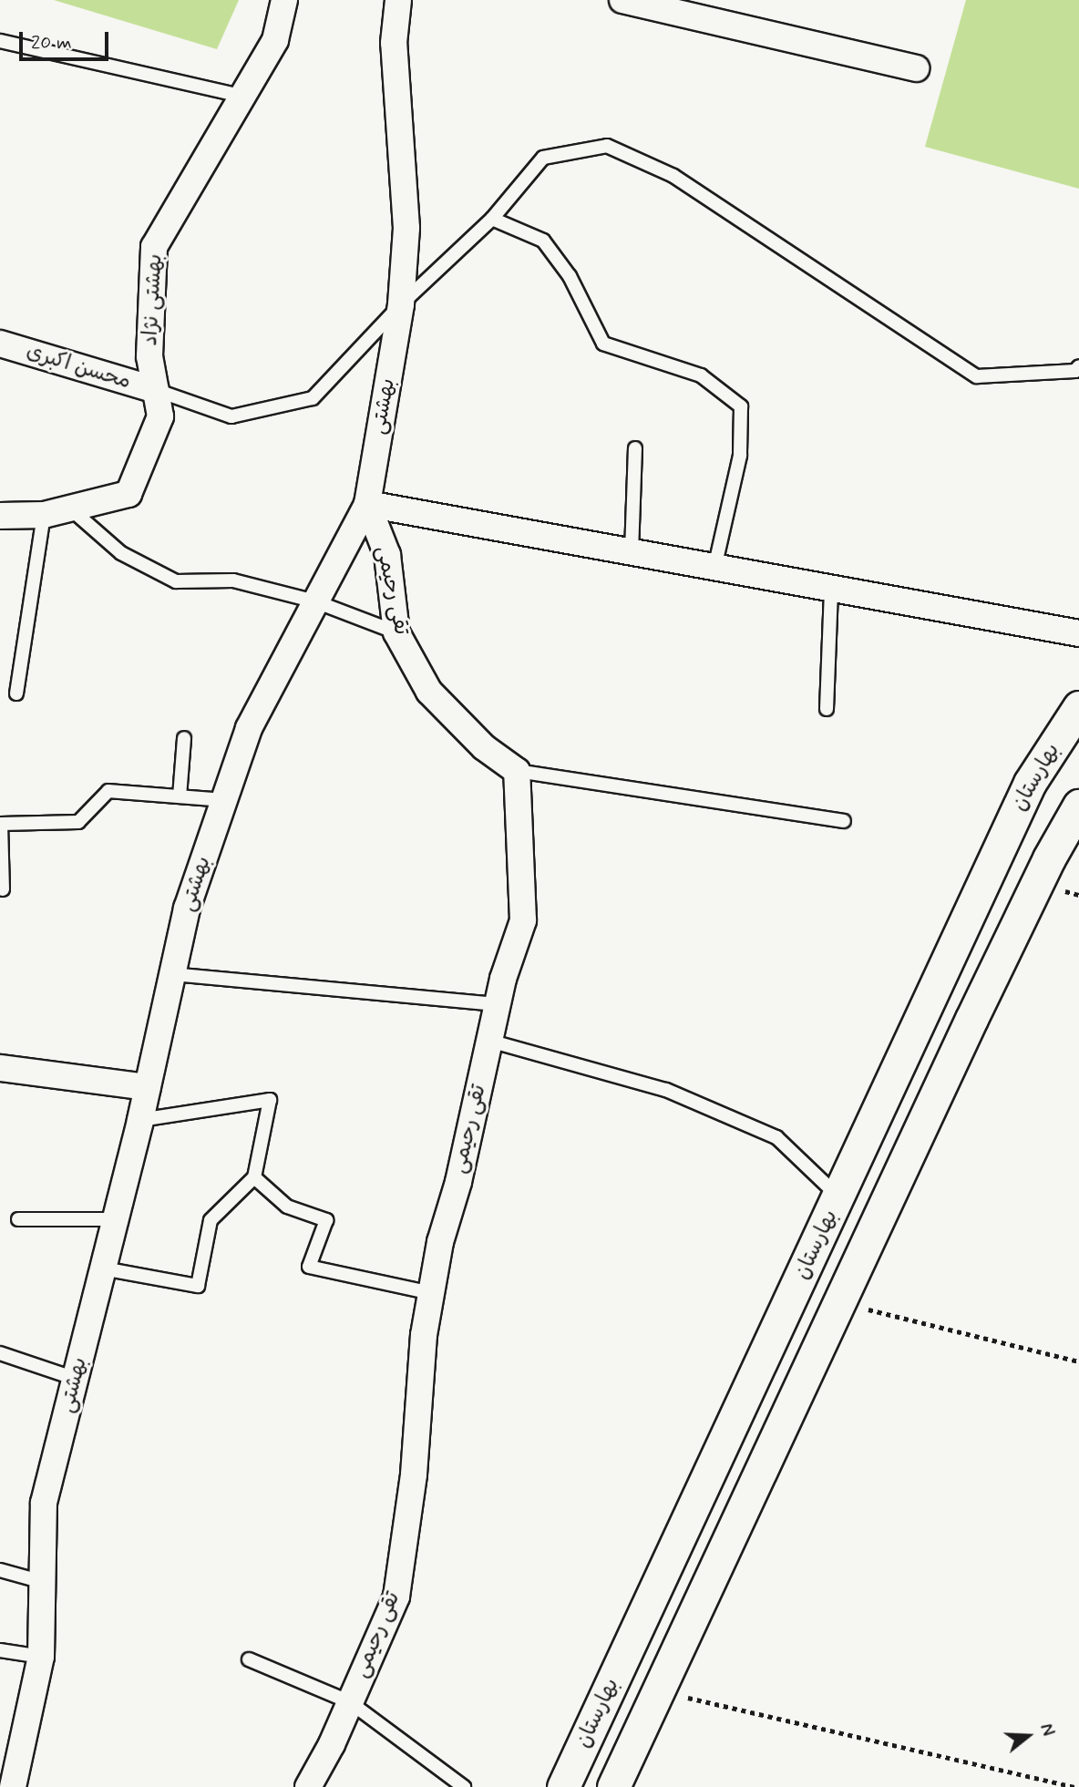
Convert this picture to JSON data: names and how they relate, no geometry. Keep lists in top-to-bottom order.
{
  "streets": {
    "street": [
      "بهشتی نژاد",
      "محسن اکبری",
      "بهشتی",
      "تقی رحیمی",
      "بهارستان"
    ]
  },
  "crossings": [
    ["بهشتی نژاد", "محسن اکبری"],
    ["بهشتی", "تقی رحیمی"]
  ],
  "scale_bar": "20 m",
  "north": "right"
}
